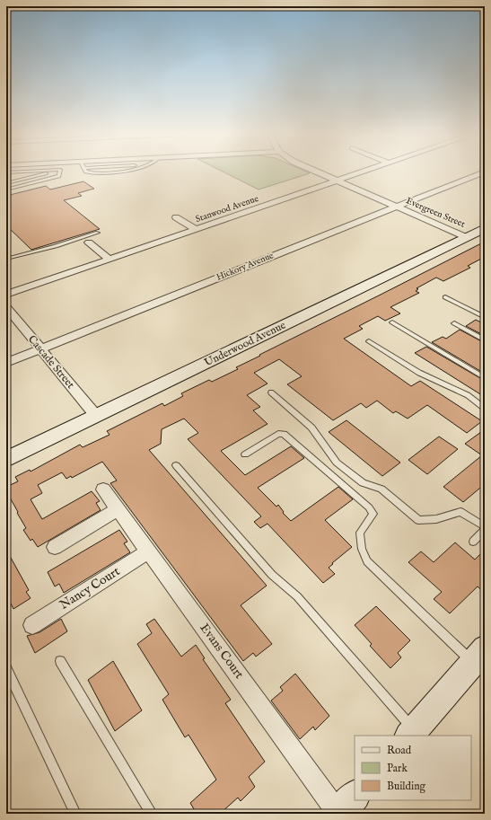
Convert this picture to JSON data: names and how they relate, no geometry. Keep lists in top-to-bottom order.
{
  "streets": {
    "street": [
      "Stanwood Avenue",
      "Evergreen Street",
      "Hickory Avenue",
      "Underwood Avenue",
      "Cascade Street",
      "Nancy Court",
      "Evans Court"
    ]
  },
  "crossings": [
    ["Stanwood Avenue", "Evergreen Street"],
    ["Evergreen Street", "Hickory Avenue"],
    ["Evergreen Street", "Underwood Avenue"],
    ["Hickory Avenue", "Cascade Street"],
    ["Underwood Avenue", "Cascade Street"],
    ["Nancy Court", "Evans Court"]
  ],
  "legend": ["Road", "Park", "Building"]
}
